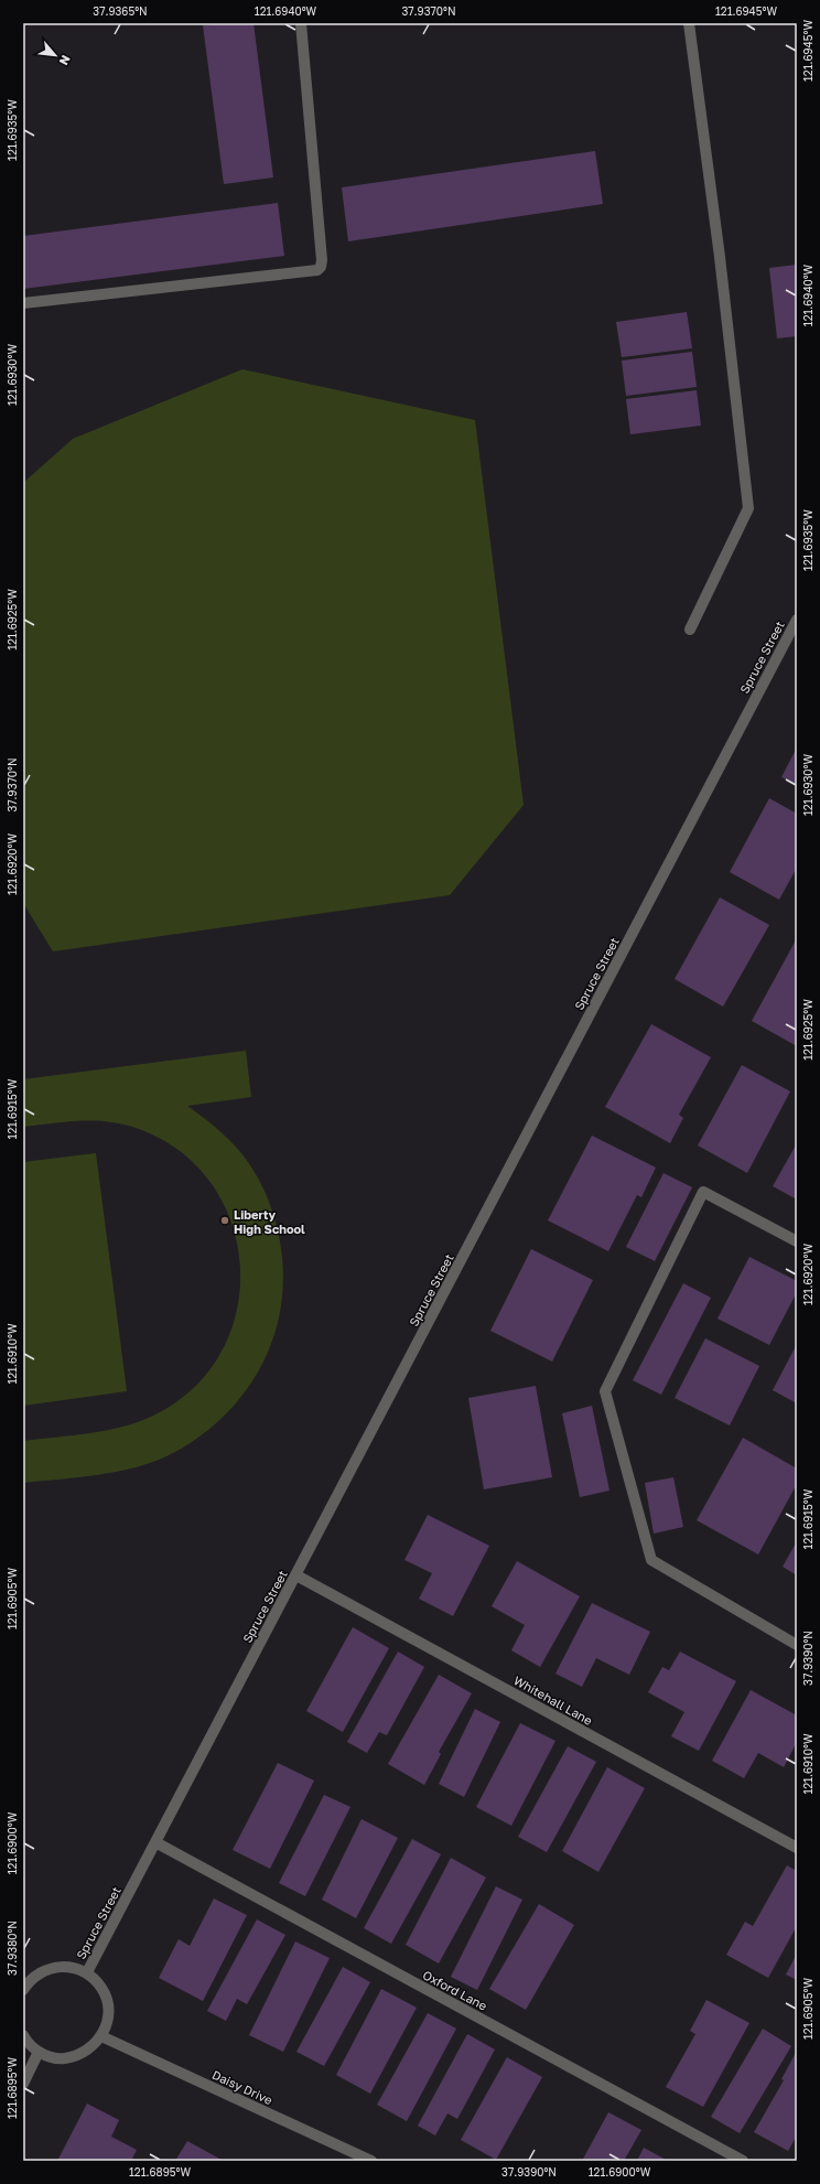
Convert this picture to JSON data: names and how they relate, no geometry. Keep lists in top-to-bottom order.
{
  "streets": {
    "street": [
      "Spruce Street",
      "Whitehall Lane",
      "Oxford Lane",
      "Daisy Drive"
    ]
  },
  "crossings": [
    ["Spruce Street", "Whitehall Lane"],
    ["Spruce Street", "Oxford Lane"]
  ],
  "places": ["Liberty High School"],
  "north": "bottom right",
  "coordinates": [
    "37.9365°N",
    "121.6940°W",
    "37.9370°N",
    "121.6945°W",
    "121.6935°W",
    "121.6930°W",
    "121.6925°W",
    "121.6920°W",
    "121.6915°W",
    "121.6910°W",
    "121.6905°W",
    "37.9390°N",
    "121.6900°W",
    "37.9380°N",
    "121.6895°W"
  ]
}
